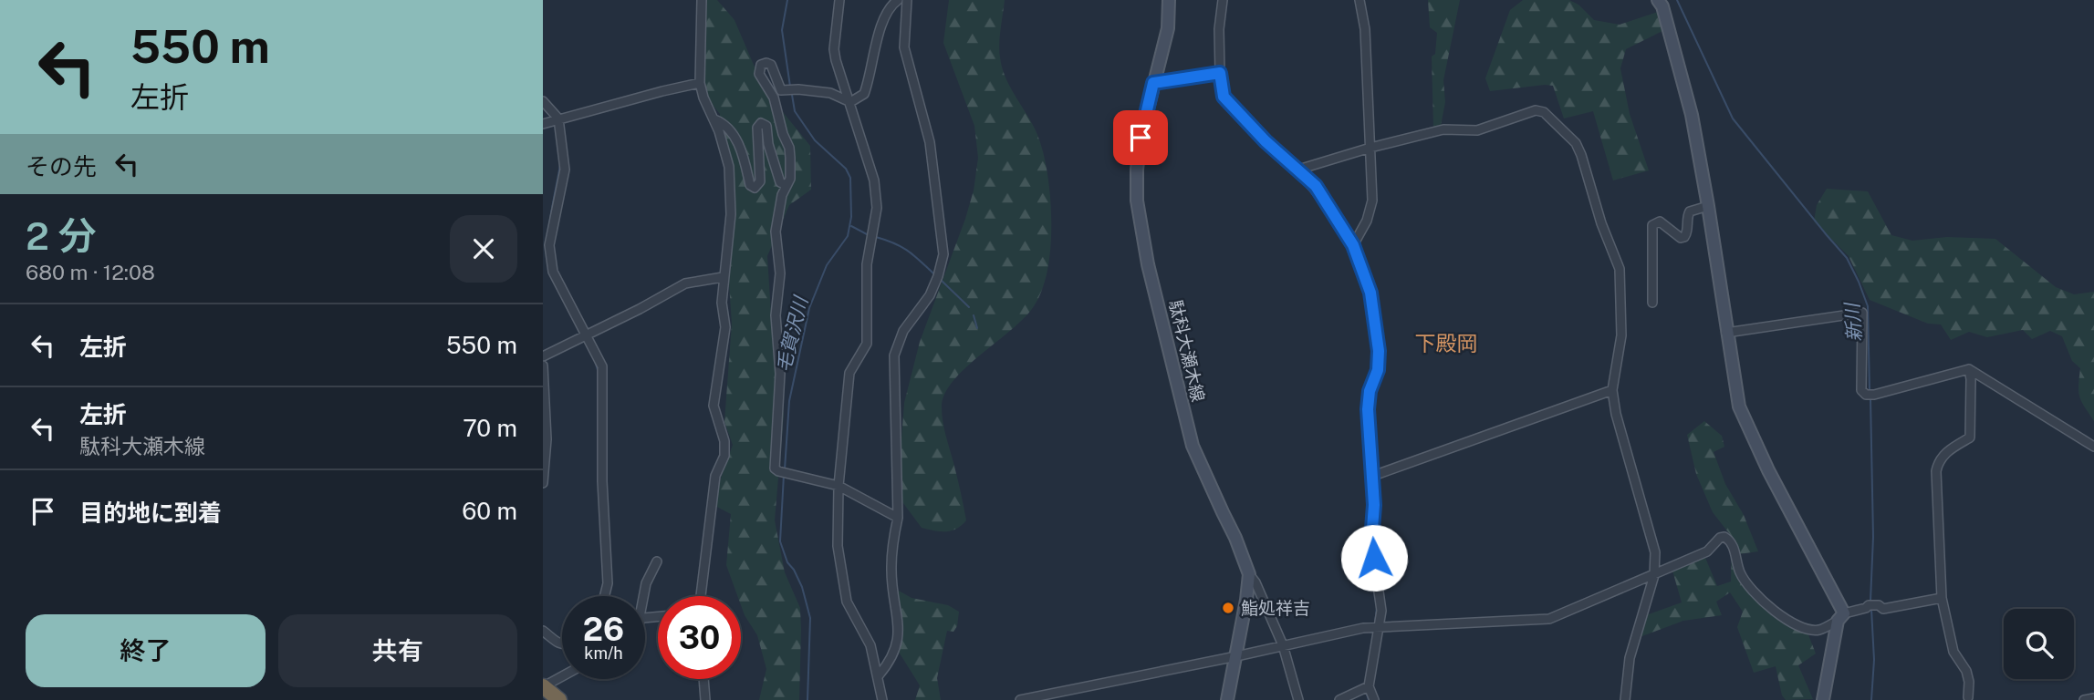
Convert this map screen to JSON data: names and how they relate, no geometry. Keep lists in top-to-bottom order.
{
  "streets": {
    "street": ["駄科大瀬木線"]
  },
  "districts": ["下殿岡"],
  "water": ["新川", "毛賀沢川"],
  "places": ["鮨処祥吉"],
  "page": {
    "turn": ["550 m", "左折"],
    "then": "その先",
    "heading": ["2 分", "680 m · 12:08"],
    "list": [
      {
        "name": "左折",
        "value": "550 m"
      },
      {
        "name": "左折",
        "note": "駄科大瀬木線",
        "value": "70 m"
      },
      {
        "name": "目的地に到着",
        "value": "60 m"
      }
    ],
    "speed": "26 km/h",
    "limit": "30",
    "buttons": ["終了", "共有"]
  }
}
